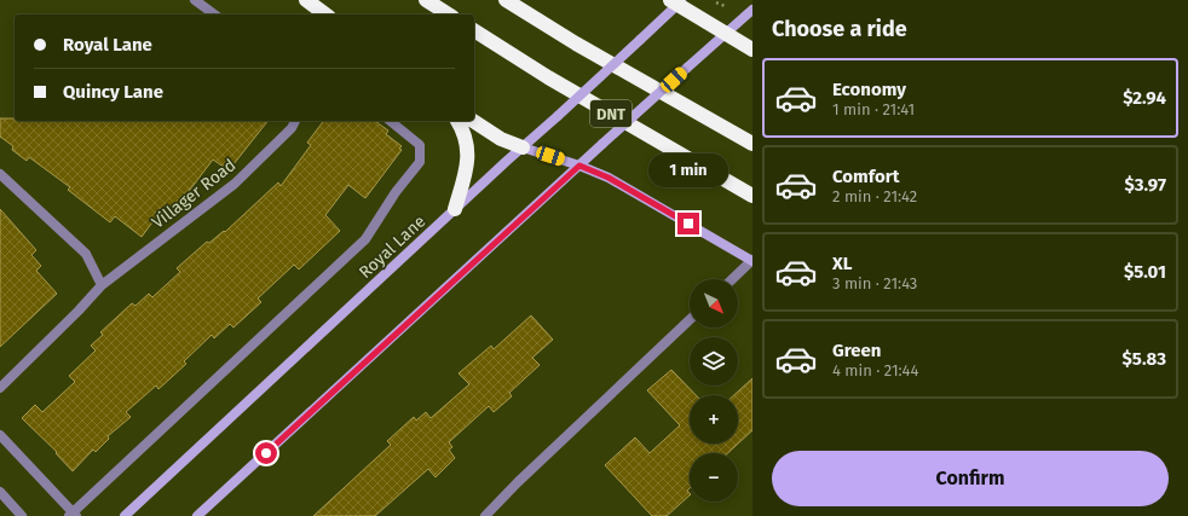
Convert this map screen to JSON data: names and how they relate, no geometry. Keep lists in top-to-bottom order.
{
  "streets": {
    "highway": ["DNT"],
    "main road": ["Royal Lane"],
    "street": ["Villager Road"]
  },
  "north": "bottom right",
  "page": {
    "heading": "Choose a ride",
    "banner": ["Royal Lane", "Quincy Lane"],
    "list": [
      {
        "name": "Economy",
        "note": "1 min · 21:41",
        "value": "$2.94"
      },
      {
        "name": "Comfort",
        "note": "2 min · 21:42",
        "value": "$3.97"
      },
      {
        "name": "XL",
        "note": "3 min · 21:43",
        "value": "$5.01"
      },
      {
        "name": "Green",
        "note": "4 min · 21:44",
        "value": "$5.83"
      }
    ],
    "bubble": "1 min",
    "map_buttons": ["+", "−"],
    "buttons": "Confirm"
  }
}
